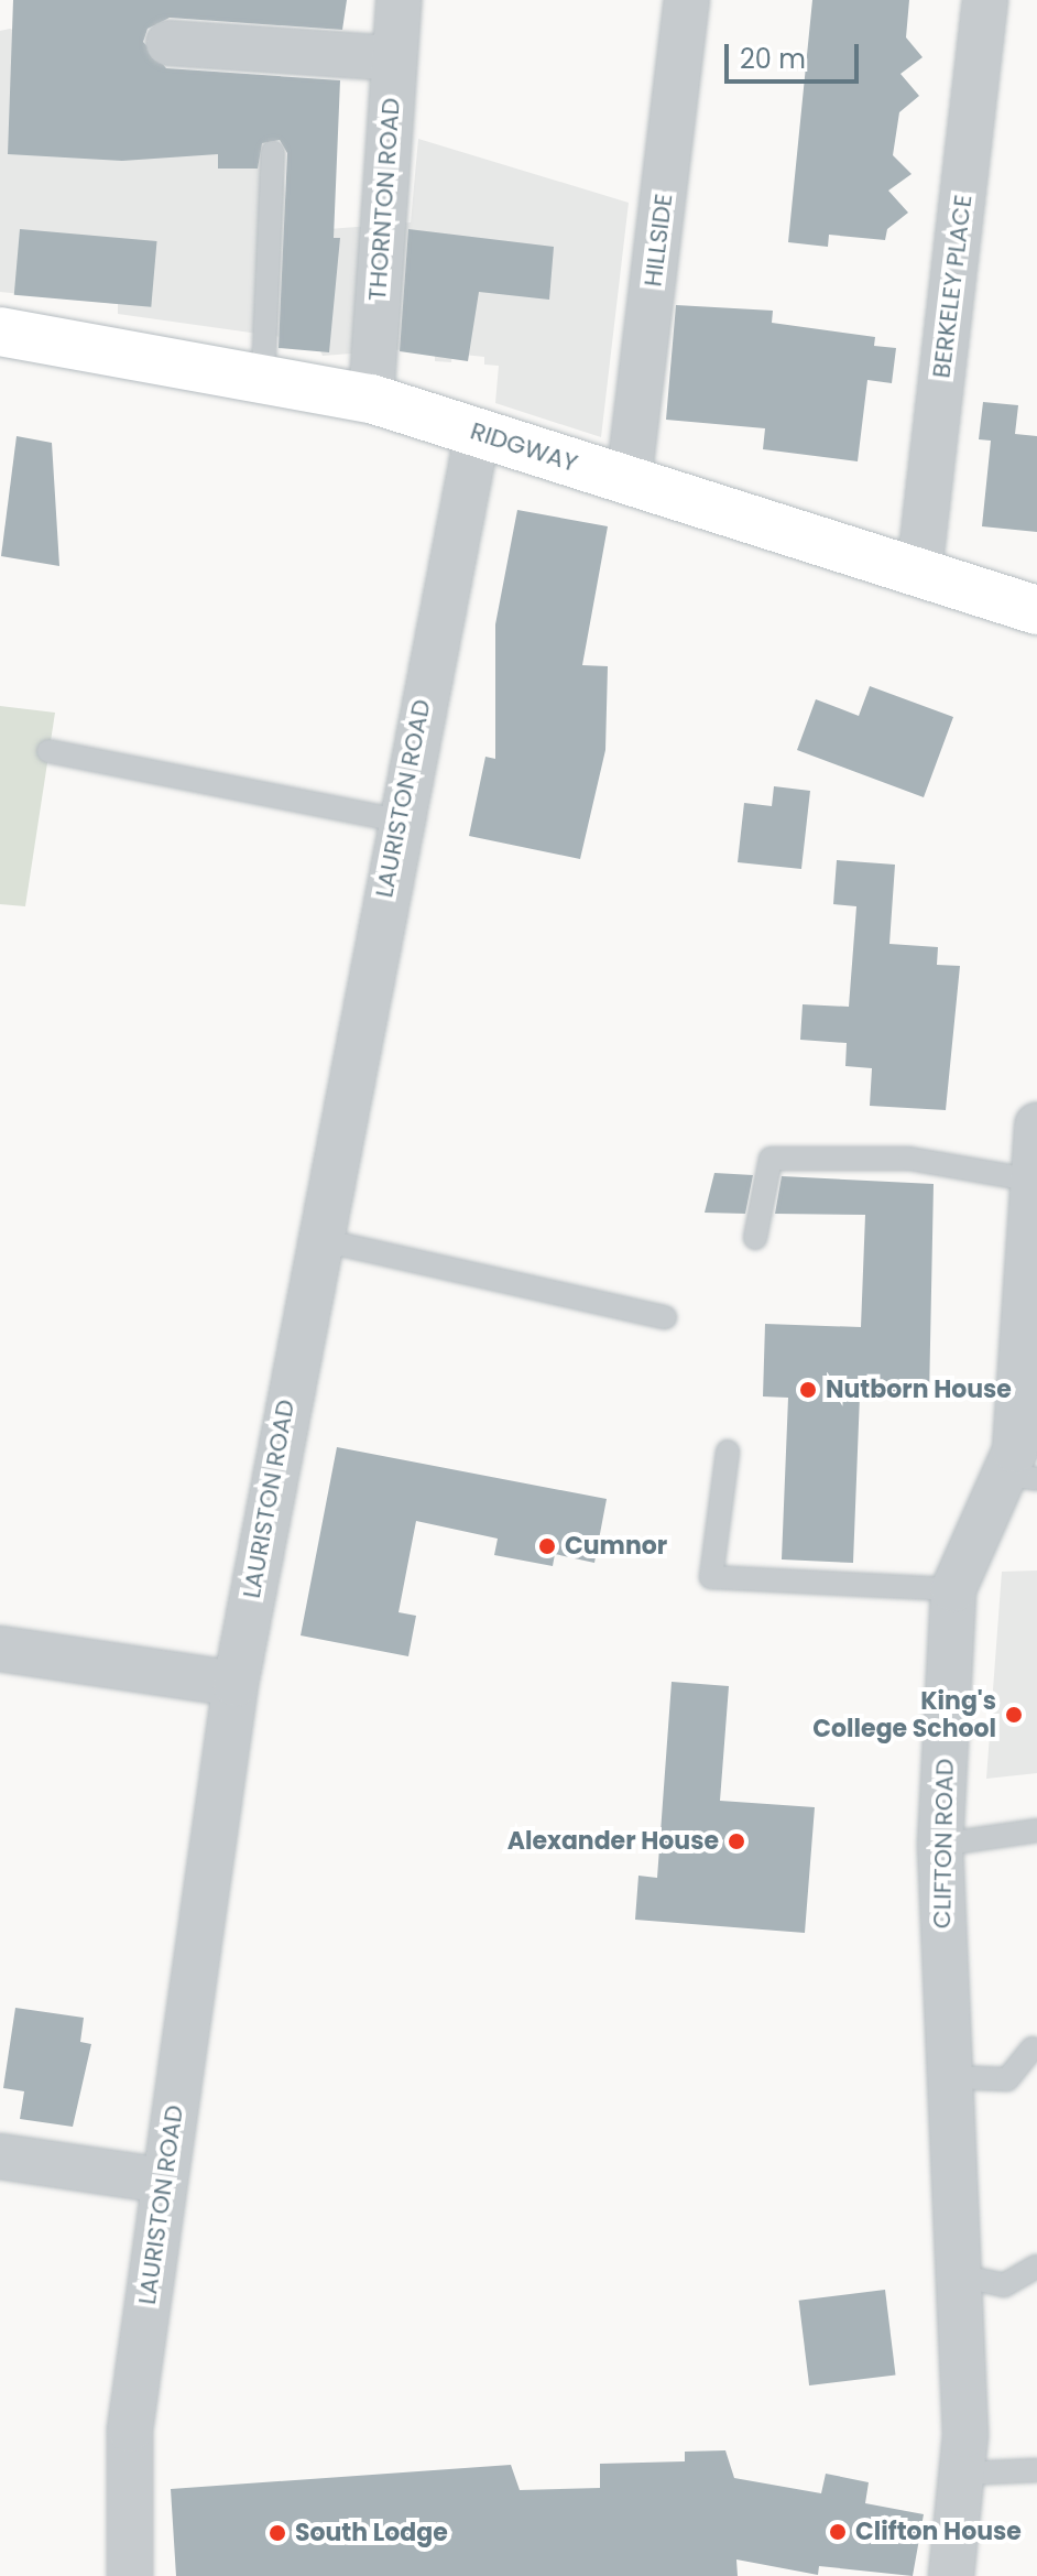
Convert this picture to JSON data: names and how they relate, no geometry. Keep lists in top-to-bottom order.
{
  "streets": {
    "street": [
      "THORNTON ROAD",
      "HILLSIDE",
      "BERKELEY PLACE",
      "RIDGWAY",
      "LAURISTON ROAD",
      "CLIFTON ROAD"
    ]
  },
  "crossings": [
    ["THORNTON ROAD", "RIDGWAY"],
    ["HILLSIDE", "RIDGWAY"],
    ["BERKELEY PLACE", "RIDGWAY"],
    ["RIDGWAY", "LAURISTON ROAD"]
  ],
  "places": [
    "Nutborn House",
    "Cumnor",
    "King's College School",
    "Alexander House",
    "Clifton House",
    "South Lodge"
  ],
  "scale_bar": "20 m"
}
